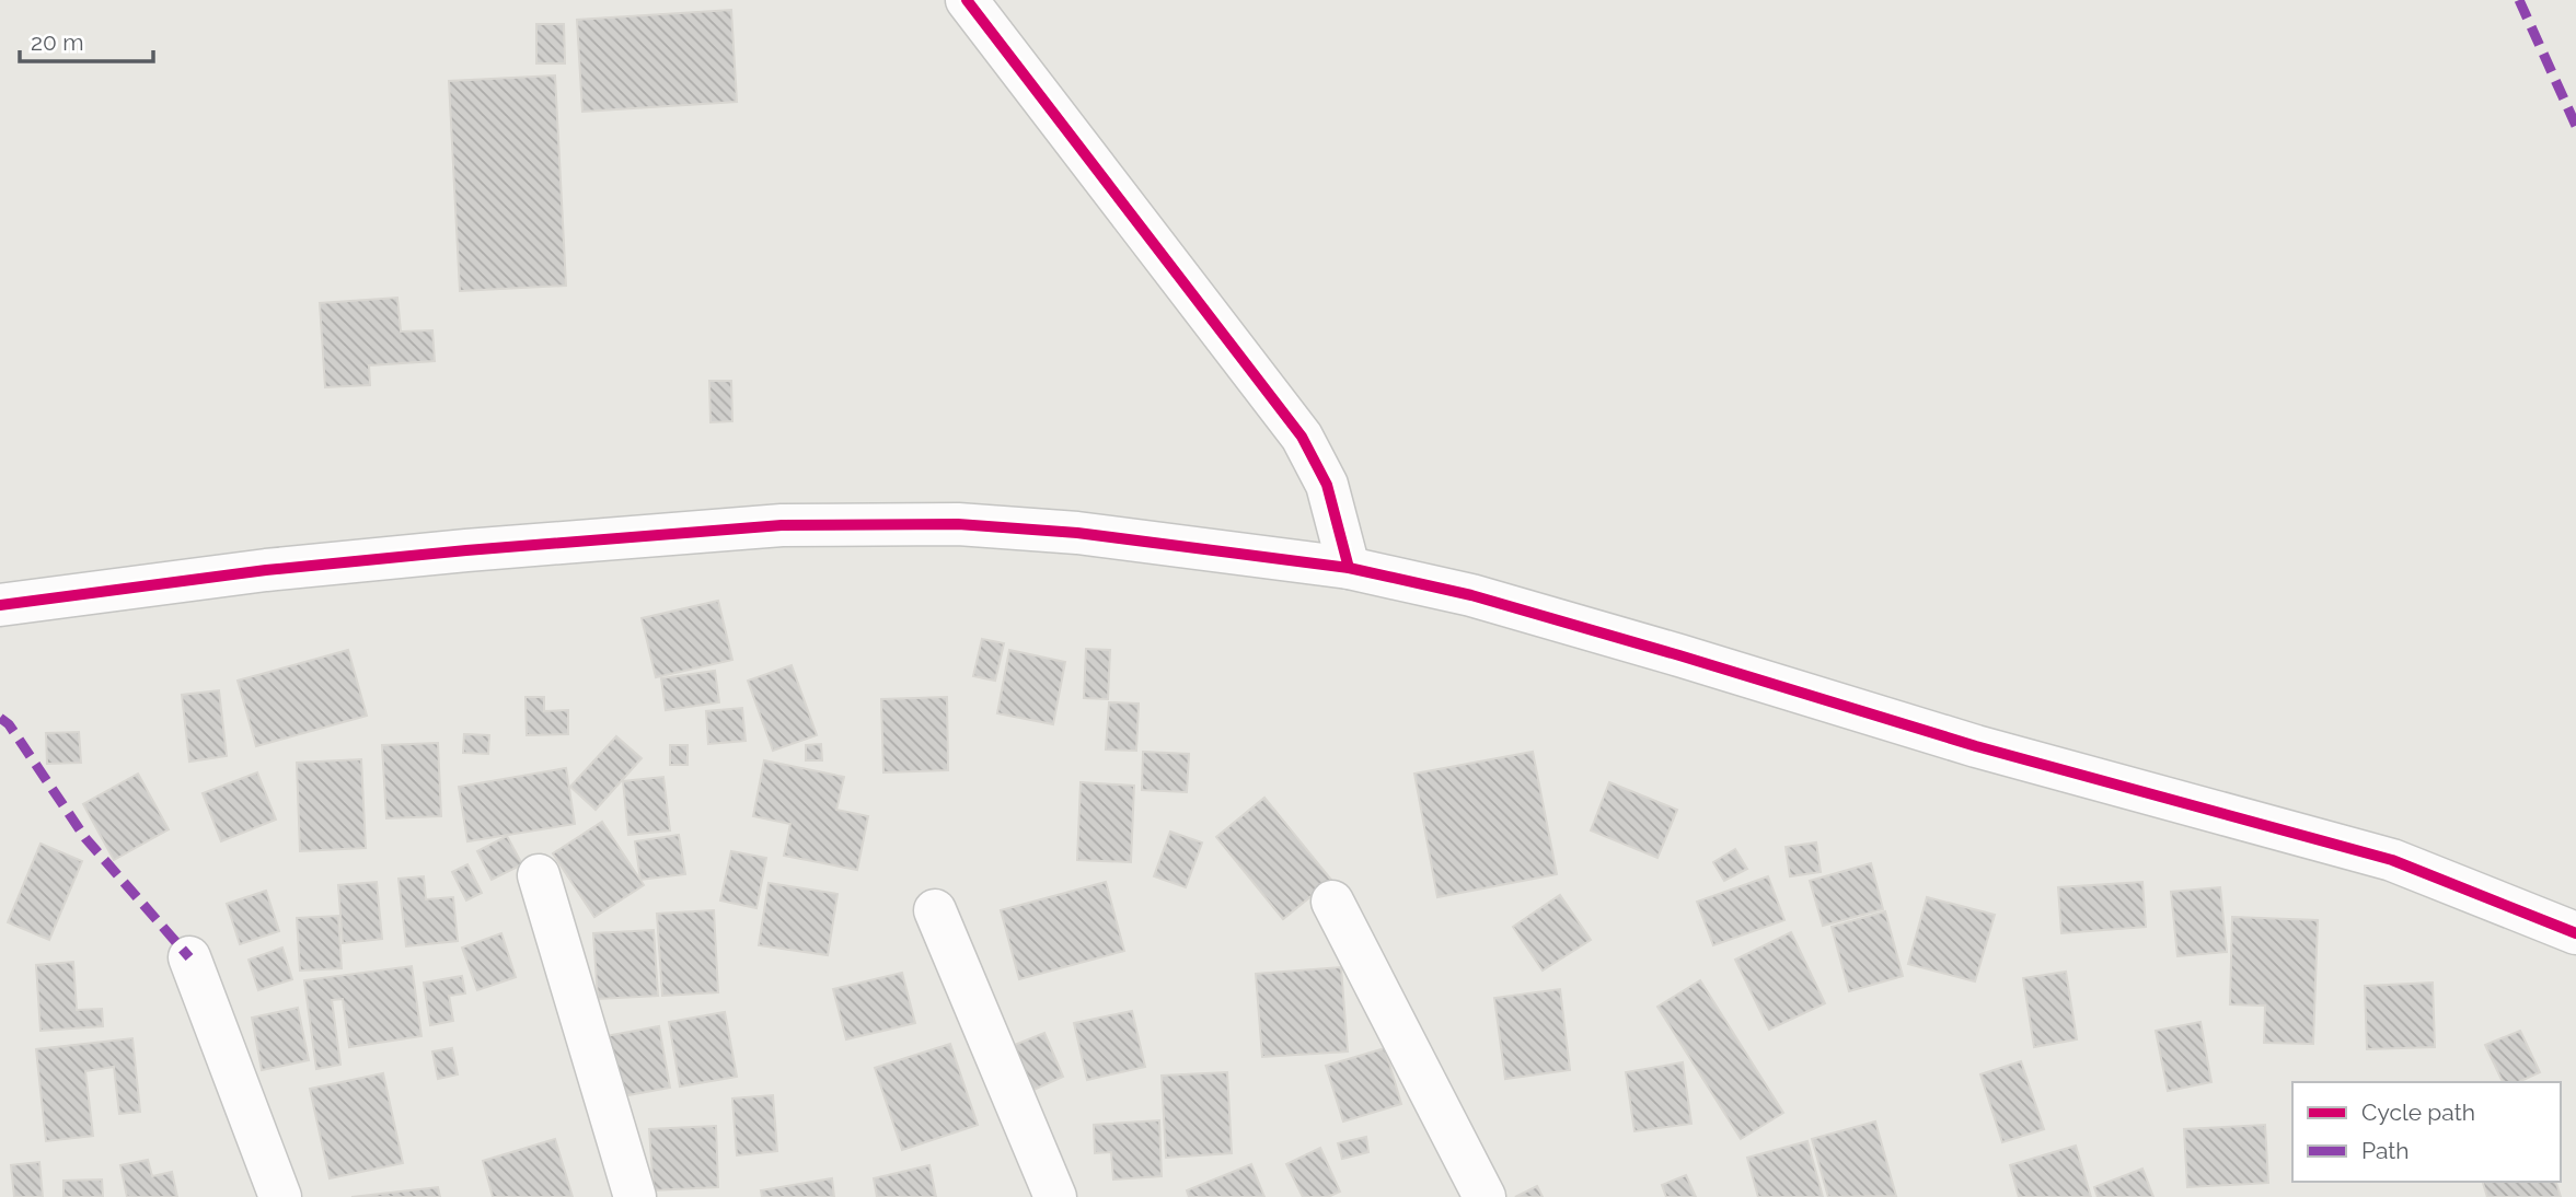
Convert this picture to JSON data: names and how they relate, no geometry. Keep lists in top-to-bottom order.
{
  "legend": ["Cycle path", "Path"],
  "scale_bar": "20 m"
}
